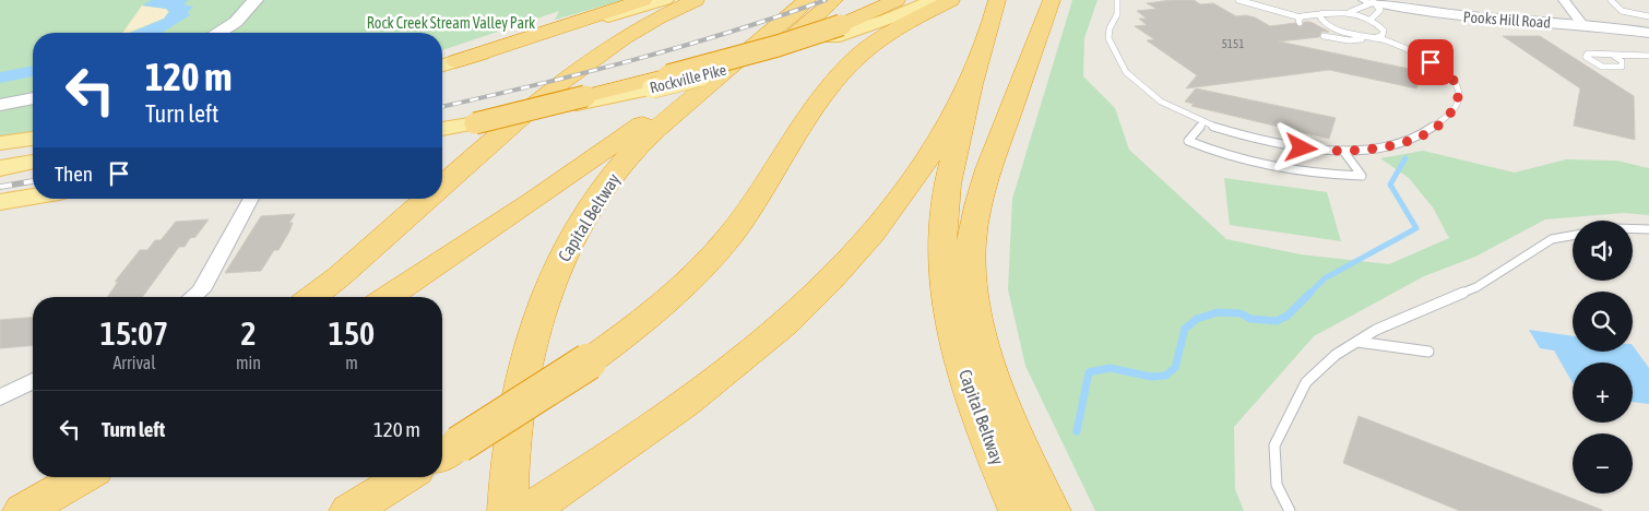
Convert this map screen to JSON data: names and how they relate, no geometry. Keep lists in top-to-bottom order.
{
  "streets": {
    "highway": ["Capital Beltway"],
    "street": ["Pooks Hill Road"]
  },
  "parks": ["Rock Creek Stream Valley Park"],
  "house_numbers": ["5151"],
  "page": {
    "turn": ["120 m", "Turn left"],
    "then": "Then",
    "map_buttons": ["+", "−"],
    "eta": [
      "15:07",
      "Arrival",
      "2",
      "min",
      "150",
      "m"
    ],
    "list": [
      {
        "name": "Turn left",
        "value": "120 m"
      }
    ]
  }
}
